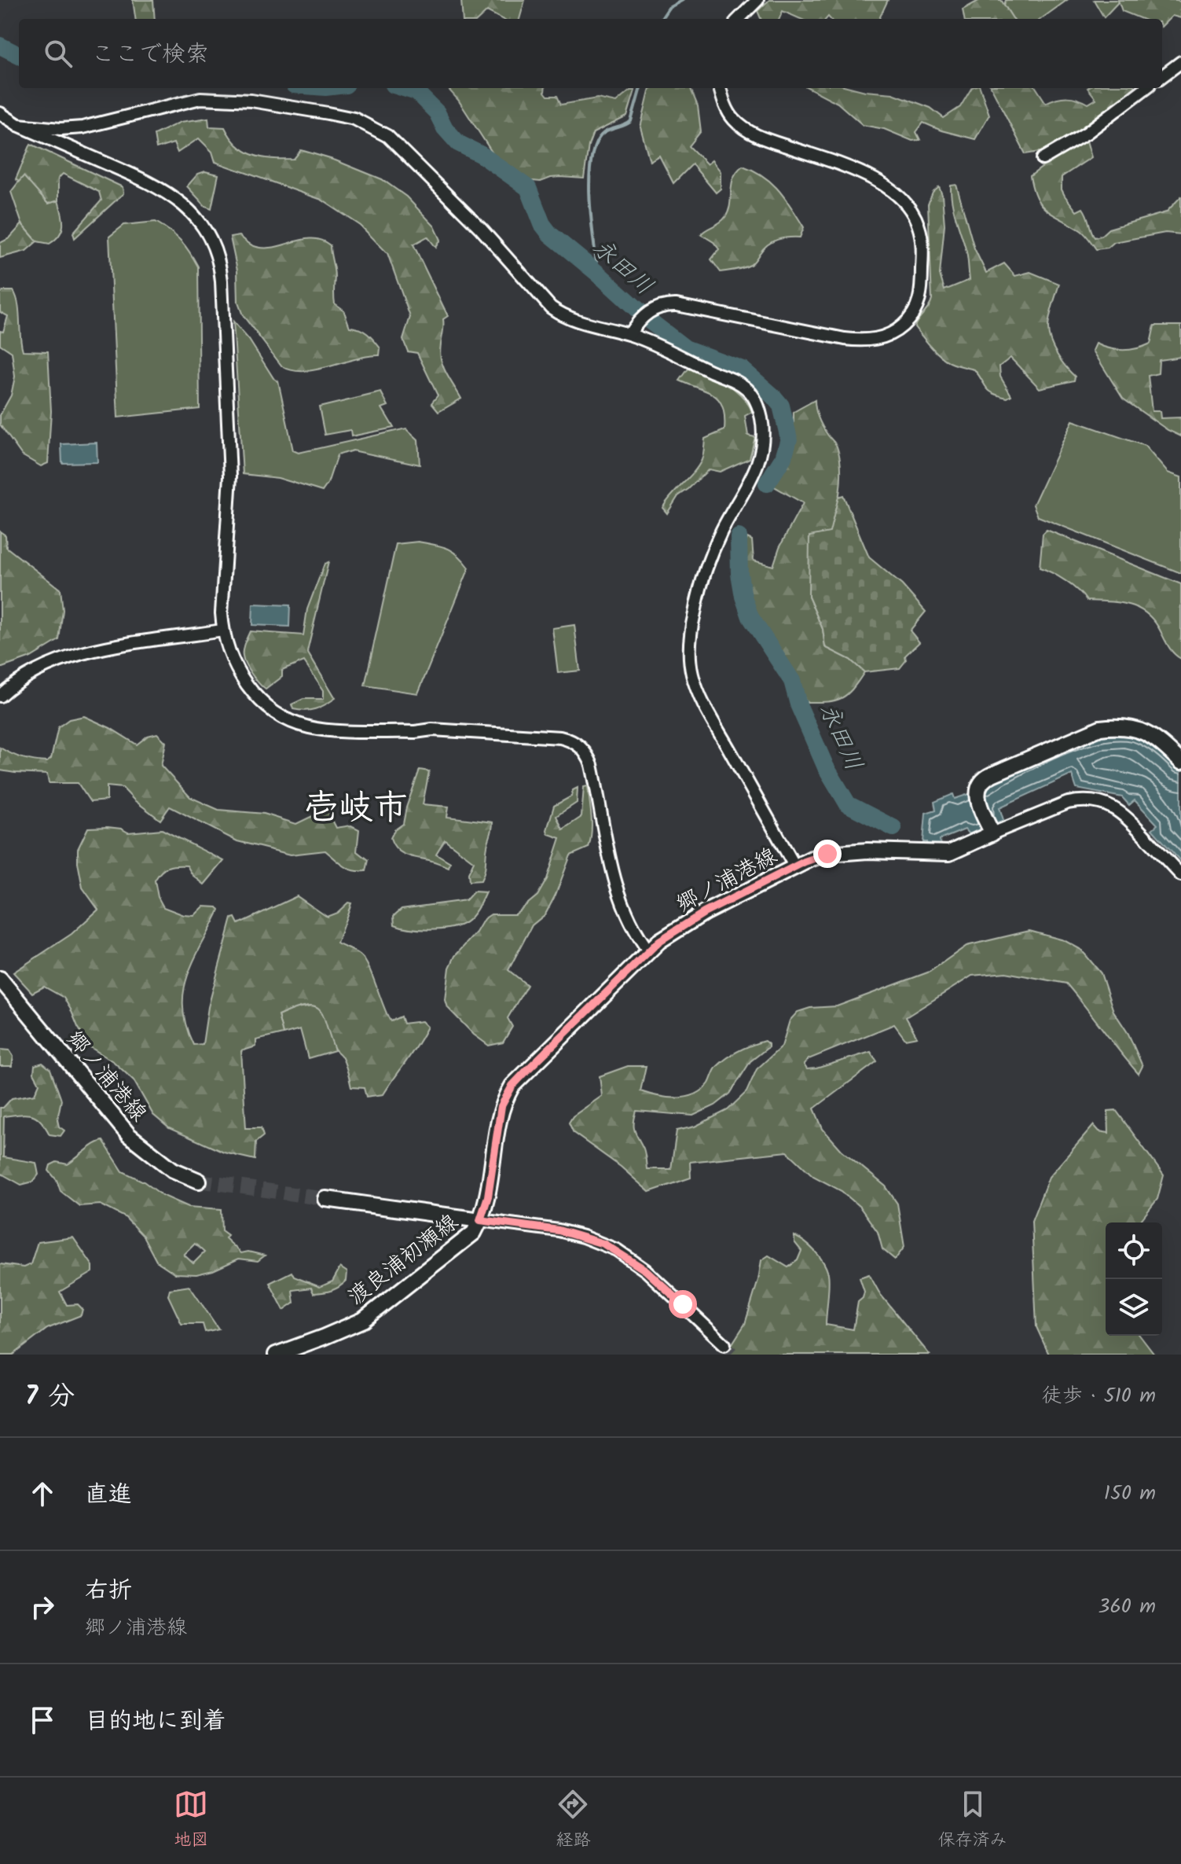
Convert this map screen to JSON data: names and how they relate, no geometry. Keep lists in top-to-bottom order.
{
  "streets": {
    "main road": ["郷ノ浦港線", "渡良浦初瀬線"]
  },
  "crossings": [
    ["郷ノ浦港線", "渡良浦初瀬線"]
  ],
  "districts": ["壱岐市"],
  "water": ["永田川"],
  "page": {
    "search": "ここで検索",
    "heading": ["7 分", "徒歩 · 510 m"],
    "list": [
      ["直進", "150 m"],
      ["右折", "郷ノ浦港線", "360 m"],
      "目的地に到着"
    ],
    "nav": ["地図", "経路", "保存済み"]
  }
}
